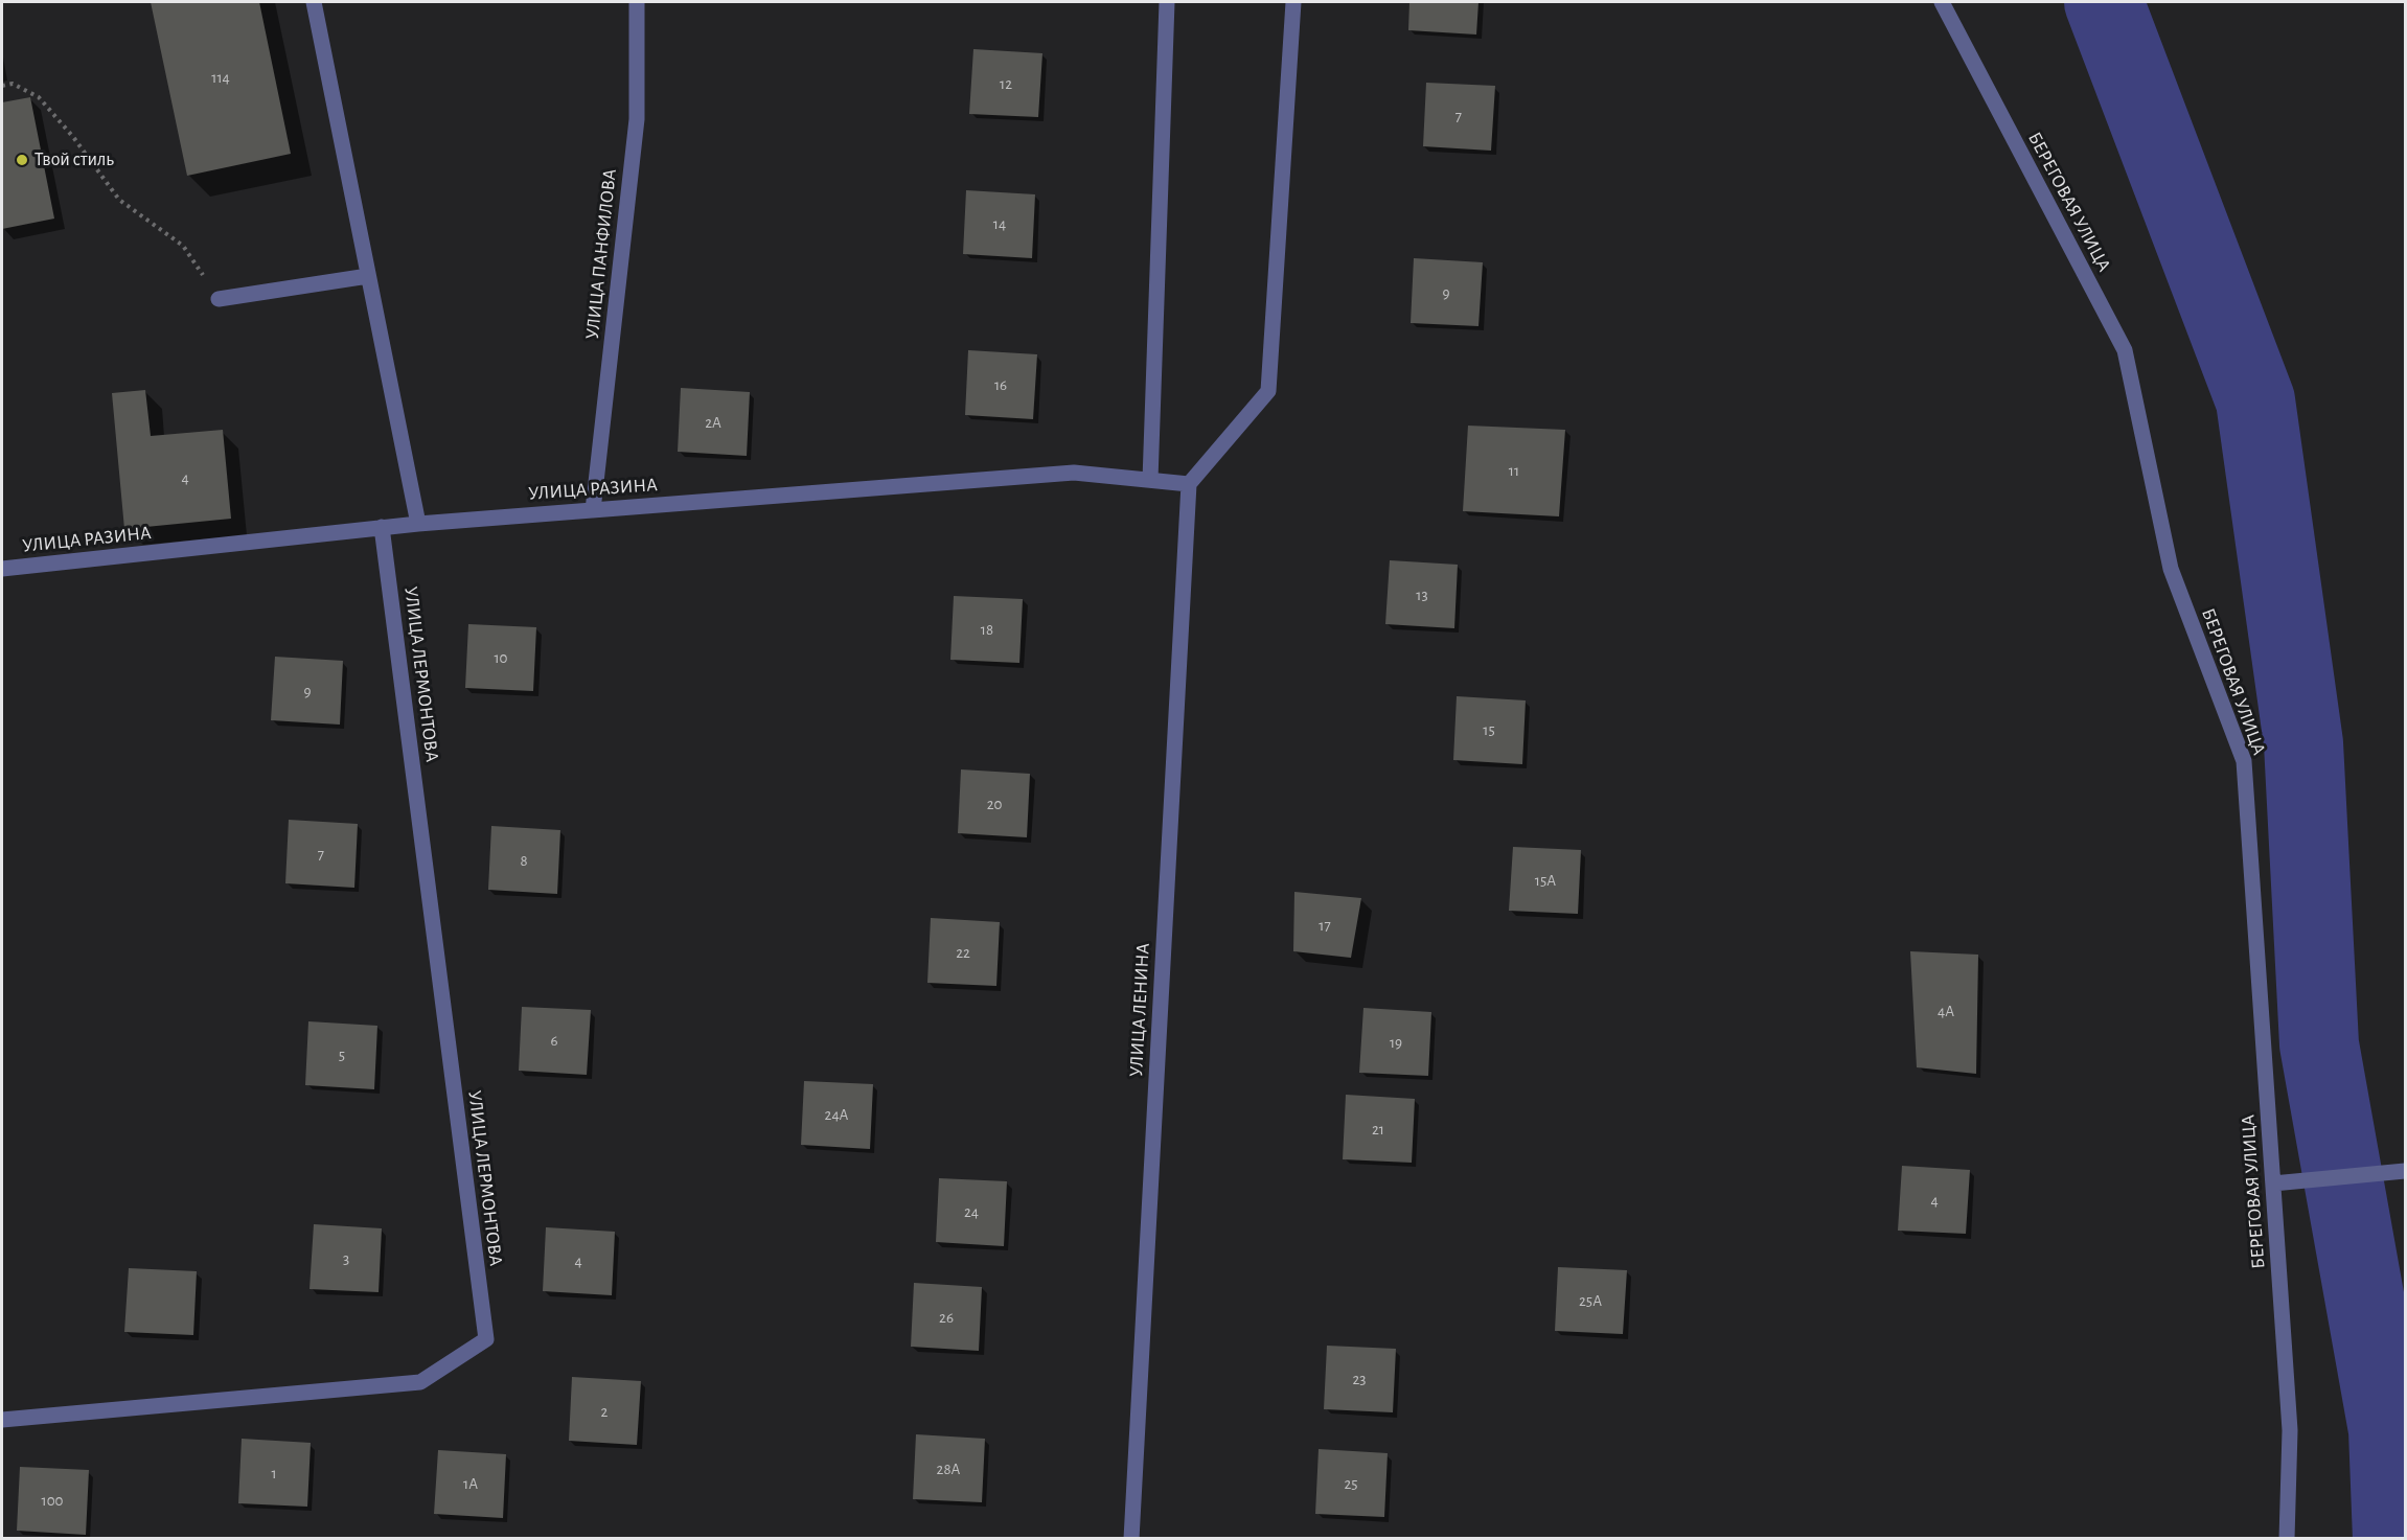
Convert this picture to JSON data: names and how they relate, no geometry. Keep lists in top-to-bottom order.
{
  "streets": {
    "street": [
      "БЕРЕГОВАЯ УЛИЦА",
      "УЛИЦА ПАНФИЛОВА",
      "УЛИЦА РАЗИНА",
      "УЛИЦА ЛЕРМОНТОВА",
      "УЛИЦА ЛЕНИНА"
    ]
  },
  "crossings": [
    ["УЛИЦА ПАНФИЛОВА", "УЛИЦА РАЗИНА"],
    ["УЛИЦА РАЗИНА", "УЛИЦА ЛЕРМОНТОВА"],
    ["УЛИЦА РАЗИНА", "УЛИЦА ЛЕНИНА"]
  ],
  "places": ["Твой стиль"],
  "house_numbers": [
    "114",
    "12",
    "7",
    "14",
    "9",
    "16",
    "2А",
    "11",
    "4",
    "13",
    "18",
    "10",
    "9",
    "15",
    "20",
    "7",
    "8",
    "15А",
    "17",
    "22",
    "4А",
    "6",
    "19",
    "5",
    "24А",
    "21",
    "4",
    "24",
    "3",
    "4",
    "25А",
    "26",
    "23",
    "2",
    "28А",
    "1",
    "1А",
    "25",
    "100"
  ]
}
